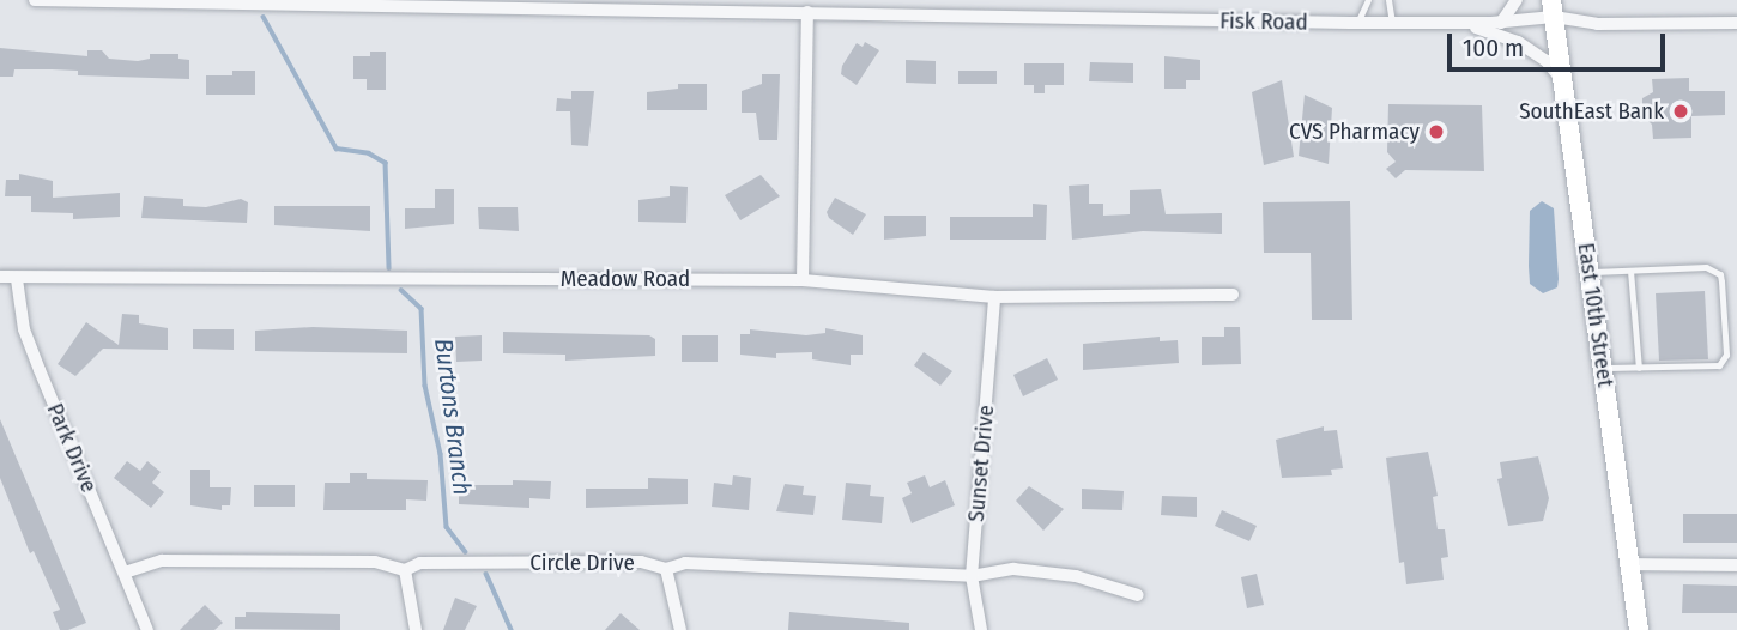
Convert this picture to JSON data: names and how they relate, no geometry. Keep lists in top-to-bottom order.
{
  "streets": {
    "main road": ["East 10th Street"],
    "street": [
      "Fisk Road",
      "Meadow Road",
      "Park Drive",
      "Sunset Drive",
      "Circle Drive"
    ]
  },
  "crossings": [
    ["Fisk Road", "East 10th Street"],
    ["Meadow Road", "Park Drive"],
    ["Meadow Road", "Sunset Drive"],
    ["Park Drive", "Circle Drive"],
    ["Sunset Drive", "Circle Drive"]
  ],
  "water": ["Burtons Branch"],
  "places": ["SouthEast Bank", "CVS Pharmacy"],
  "scale_bar": "100 m"
}
